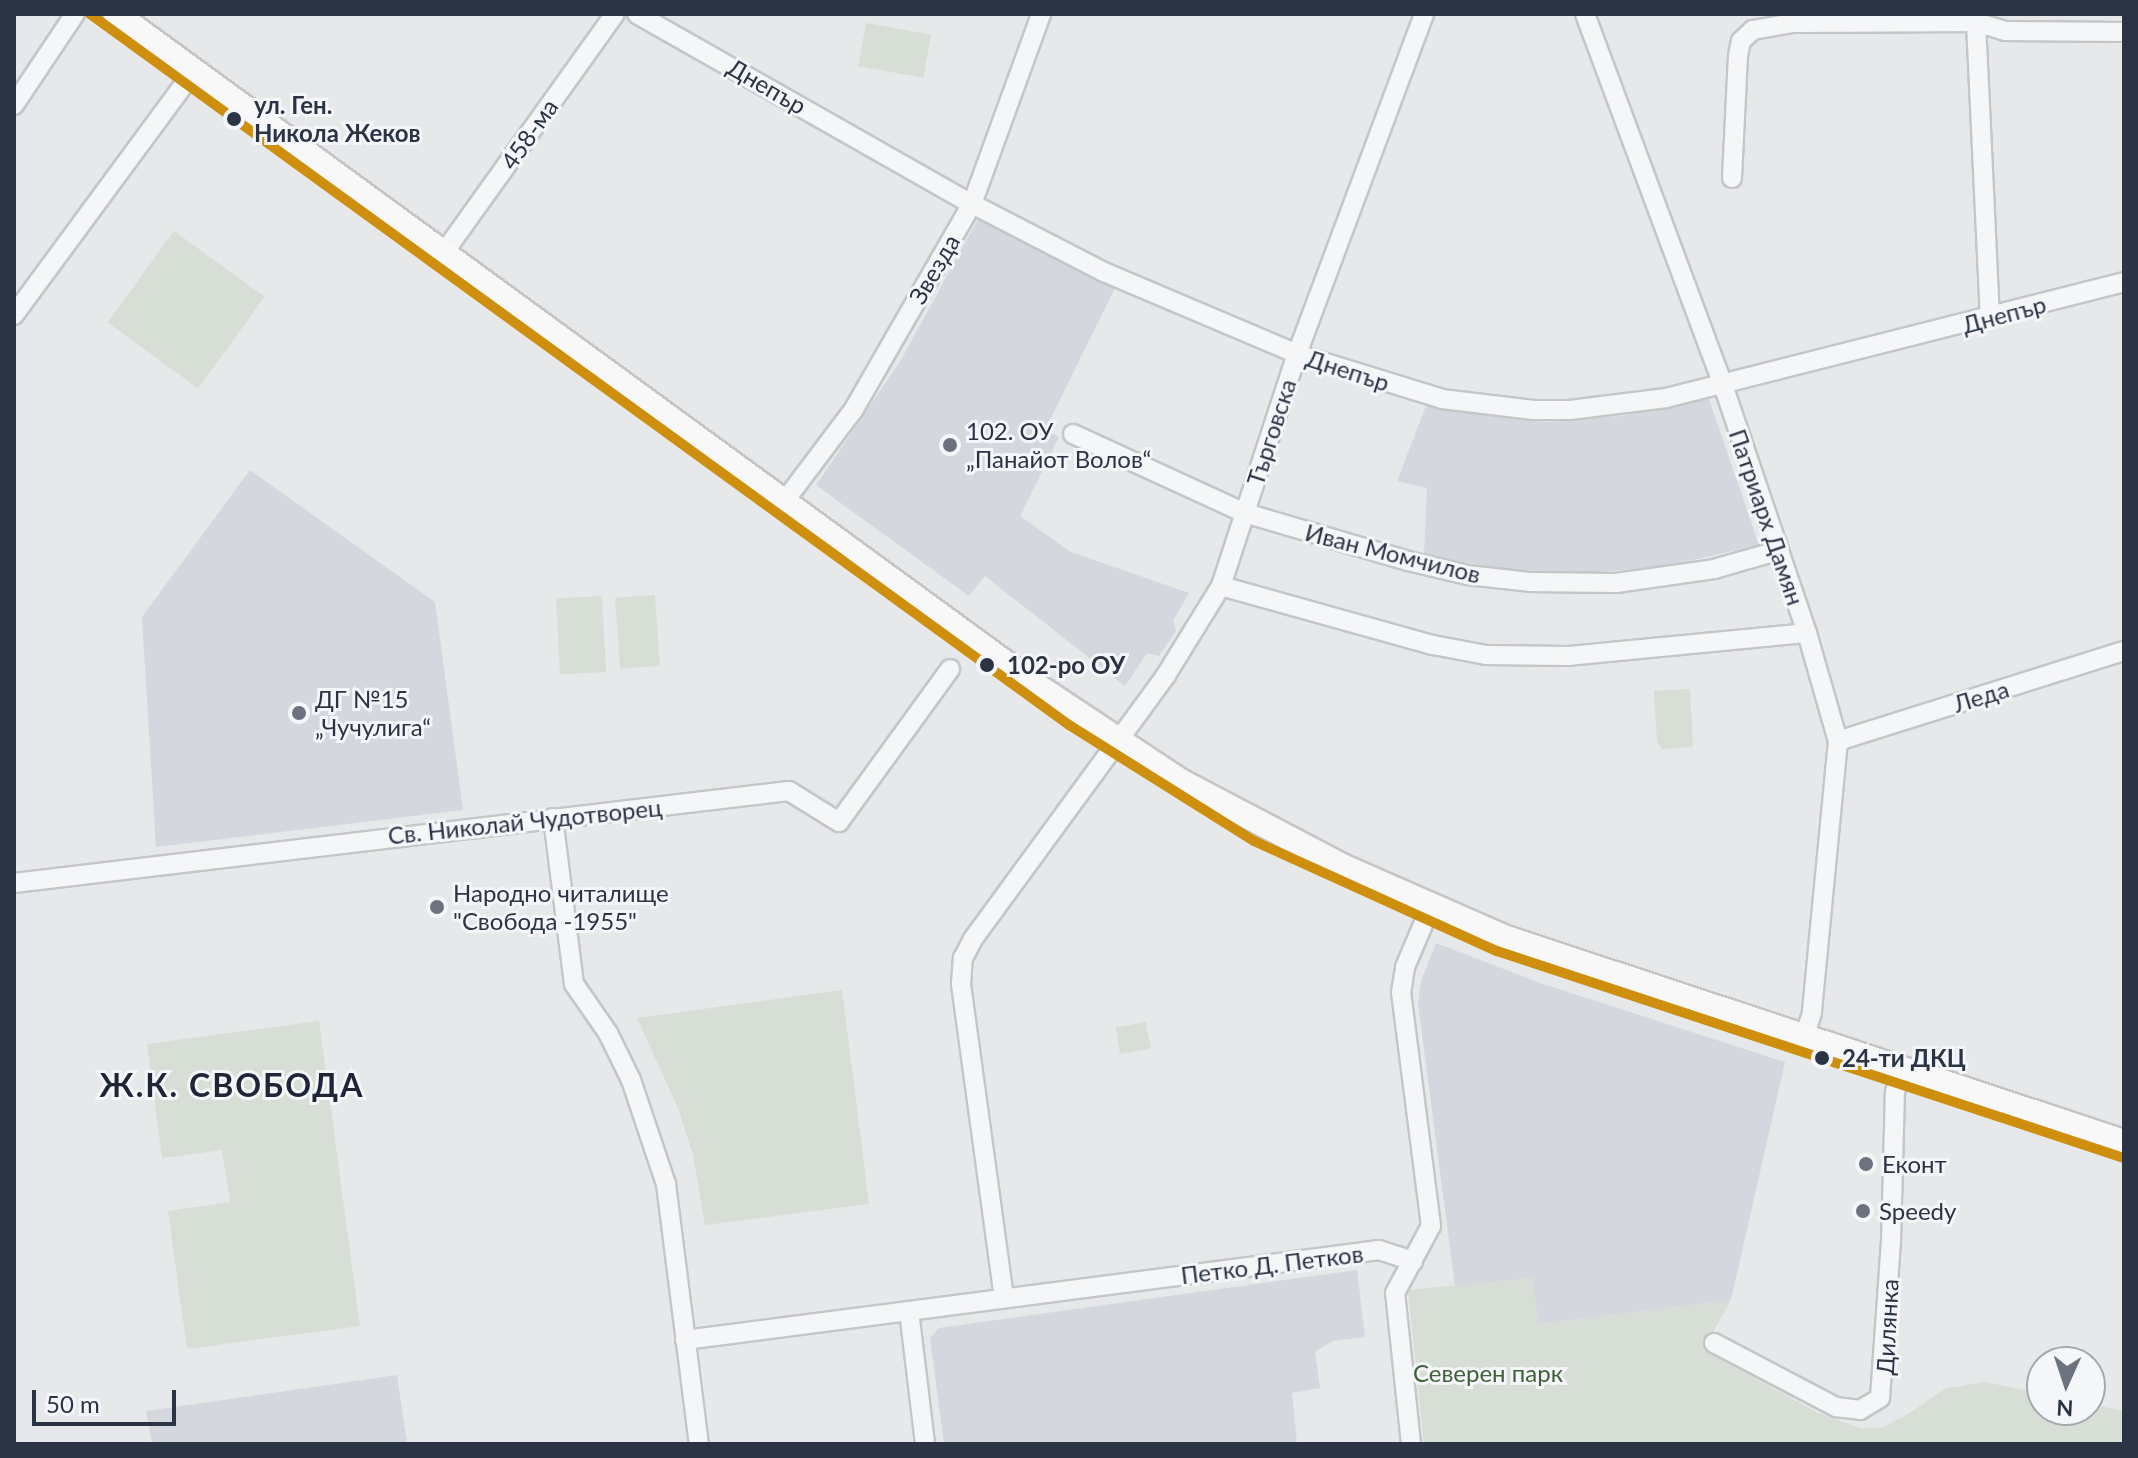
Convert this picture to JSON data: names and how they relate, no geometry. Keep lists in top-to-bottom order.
{
  "streets": {
    "street": [
      "Днепър",
      "458-ма",
      "Звезда",
      "Търговска",
      "Патриарх Дамян",
      "Иван Момчилов",
      "Леда",
      "Св. Николай Чудотворец",
      "Петко Д. Петков",
      "Дилянка"
    ]
  },
  "crossings": [
    ["Днепър", "Звезда"],
    ["Днепър", "Търговска"],
    ["Днепър", "Патриарх Дамян"],
    ["Търговска", "Иван Момчилов"],
    ["Патриарх Дамян", "Иван Момчилов"],
    ["Патриарх Дамян", "Леда"]
  ],
  "districts": ["Ж.К. СВОБОДА"],
  "parks": ["Северен парк"],
  "places": [
    "ул. Ген. Никола Жеков",
    "102. ОУ „Панайот Волов“",
    "102-ро ОУ",
    "ДГ №15 „Чучулига“",
    "Народно читалище \"Свобода -1955\"",
    "24-ти ДКЦ",
    "Еконт",
    "Speedy"
  ],
  "scale_bar": "50 m",
  "north": "bottom"
}
